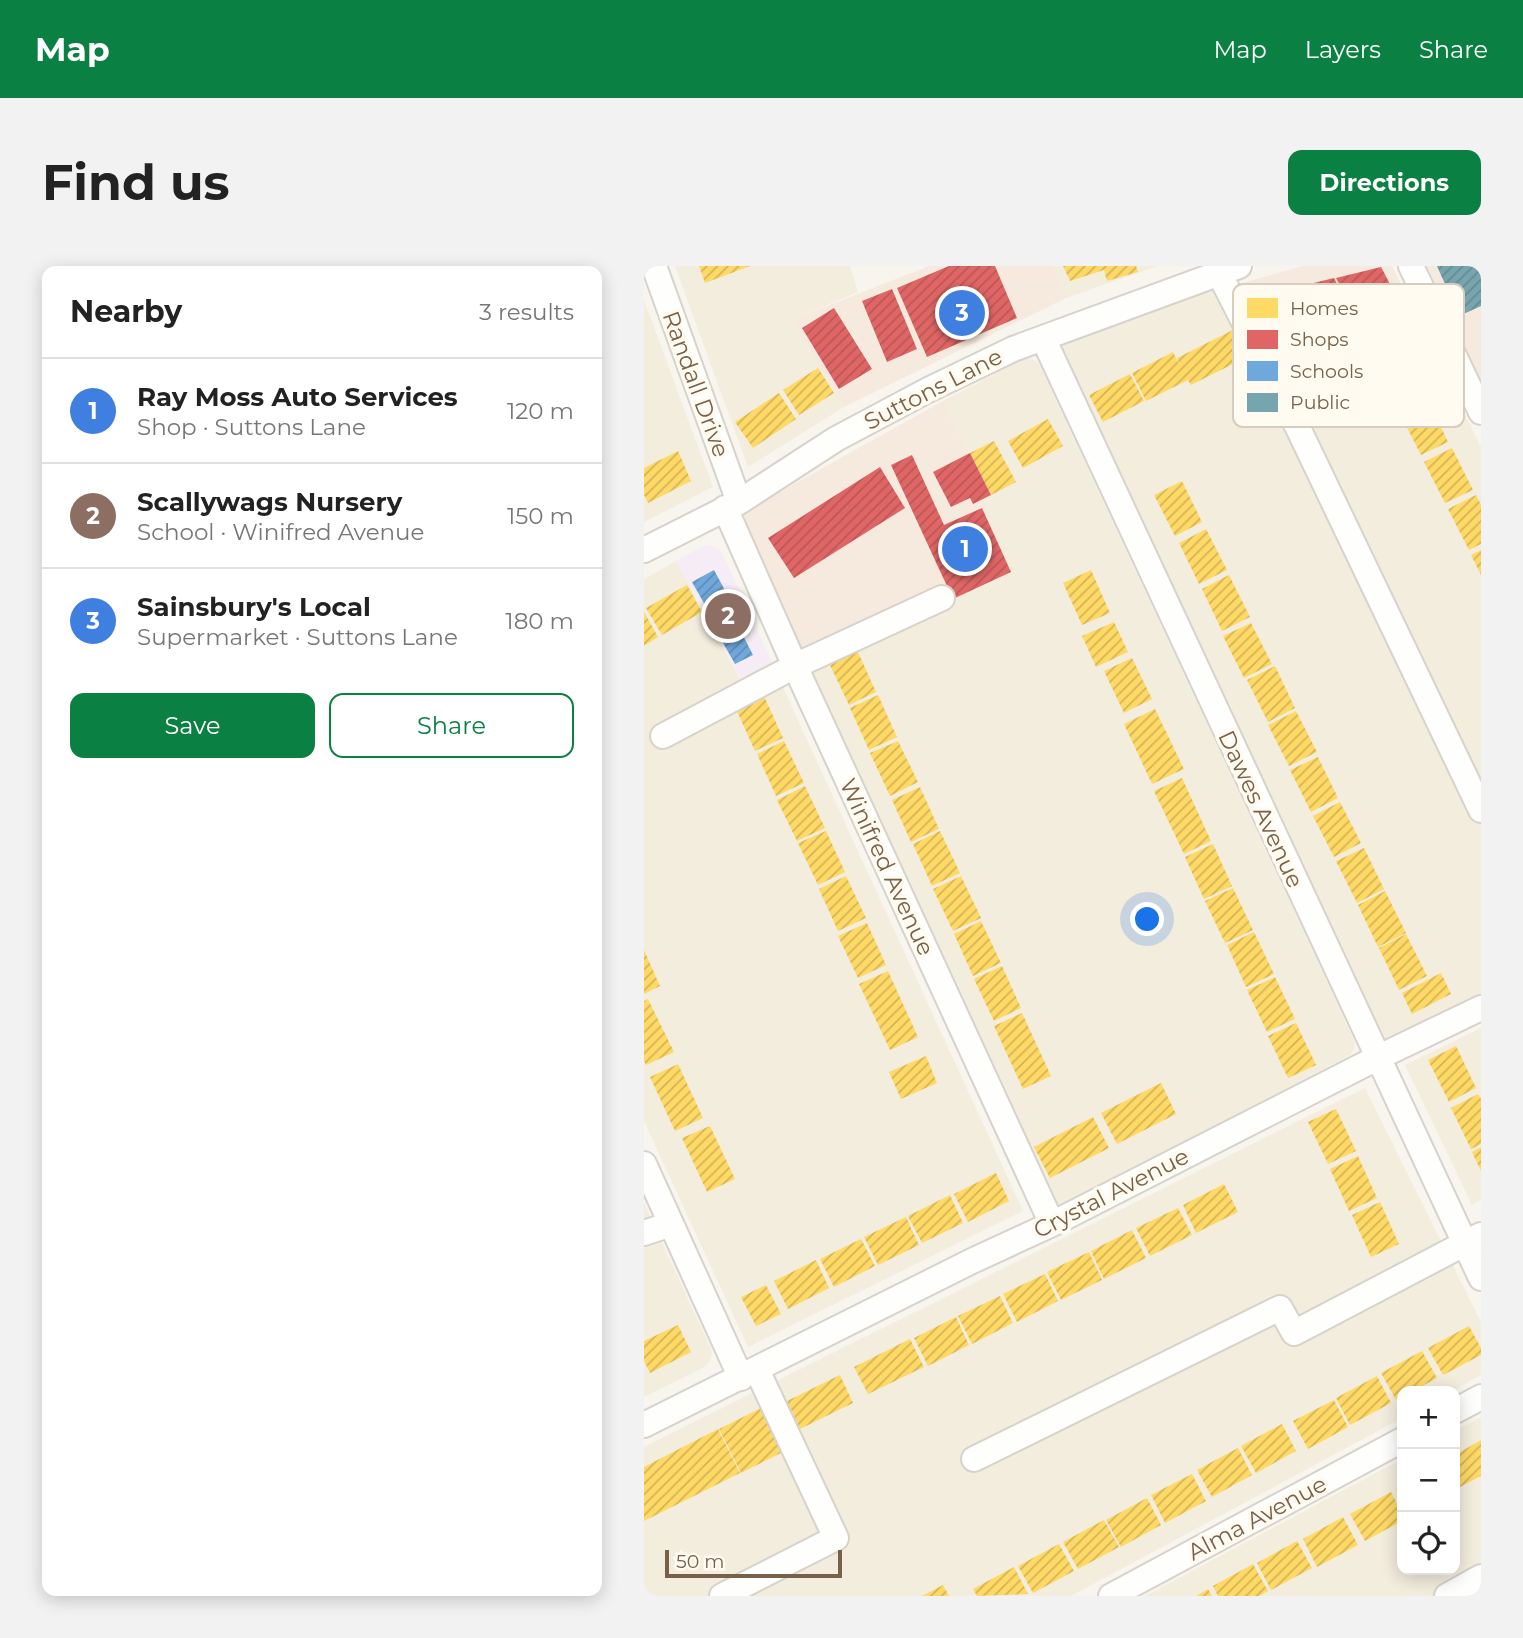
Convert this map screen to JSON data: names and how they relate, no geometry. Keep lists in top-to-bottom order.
{
  "streets": {
    "street": [
      "Randall Drive",
      "Suttons Lane",
      "Dawes Avenue",
      "Winifred Avenue",
      "Crystal Avenue",
      "Alma Avenue"
    ]
  },
  "crossings": [
    ["Randall Drive", "Suttons Lane"],
    ["Randall Drive", "Winifred Avenue"],
    ["Suttons Lane", "Dawes Avenue"],
    ["Suttons Lane", "Winifred Avenue"],
    ["Dawes Avenue", "Crystal Avenue"],
    ["Winifred Avenue", "Crystal Avenue"]
  ],
  "legend": [
    "Homes",
    "Shops",
    "Schools",
    "Public"
  ],
  "scale_bar": "50 m",
  "page": {
    "header": "Map",
    "nav": ["Map", "Layers", "Share"],
    "buttons": [
      "Directions",
      ["Save", "Share"]
    ],
    "title": "Find us",
    "heading": ["Nearby", "3 results"],
    "pins": ["3", "1", "2"],
    "list": [
      {
        "mark": "1",
        "name": "Ray Moss Auto Services",
        "note": "Shop · Suttons Lane",
        "value": "120 m"
      },
      {
        "mark": "2",
        "name": "Scallywags Nursery",
        "note": "School · Winifred Avenue",
        "value": "150 m"
      },
      {
        "mark": "3",
        "name": "Sainsbury's Local",
        "note": "Supermarket · Suttons Lane",
        "value": "180 m"
      }
    ],
    "map_buttons": ["+", "−"],
    "scale": "50 m"
  }
}
